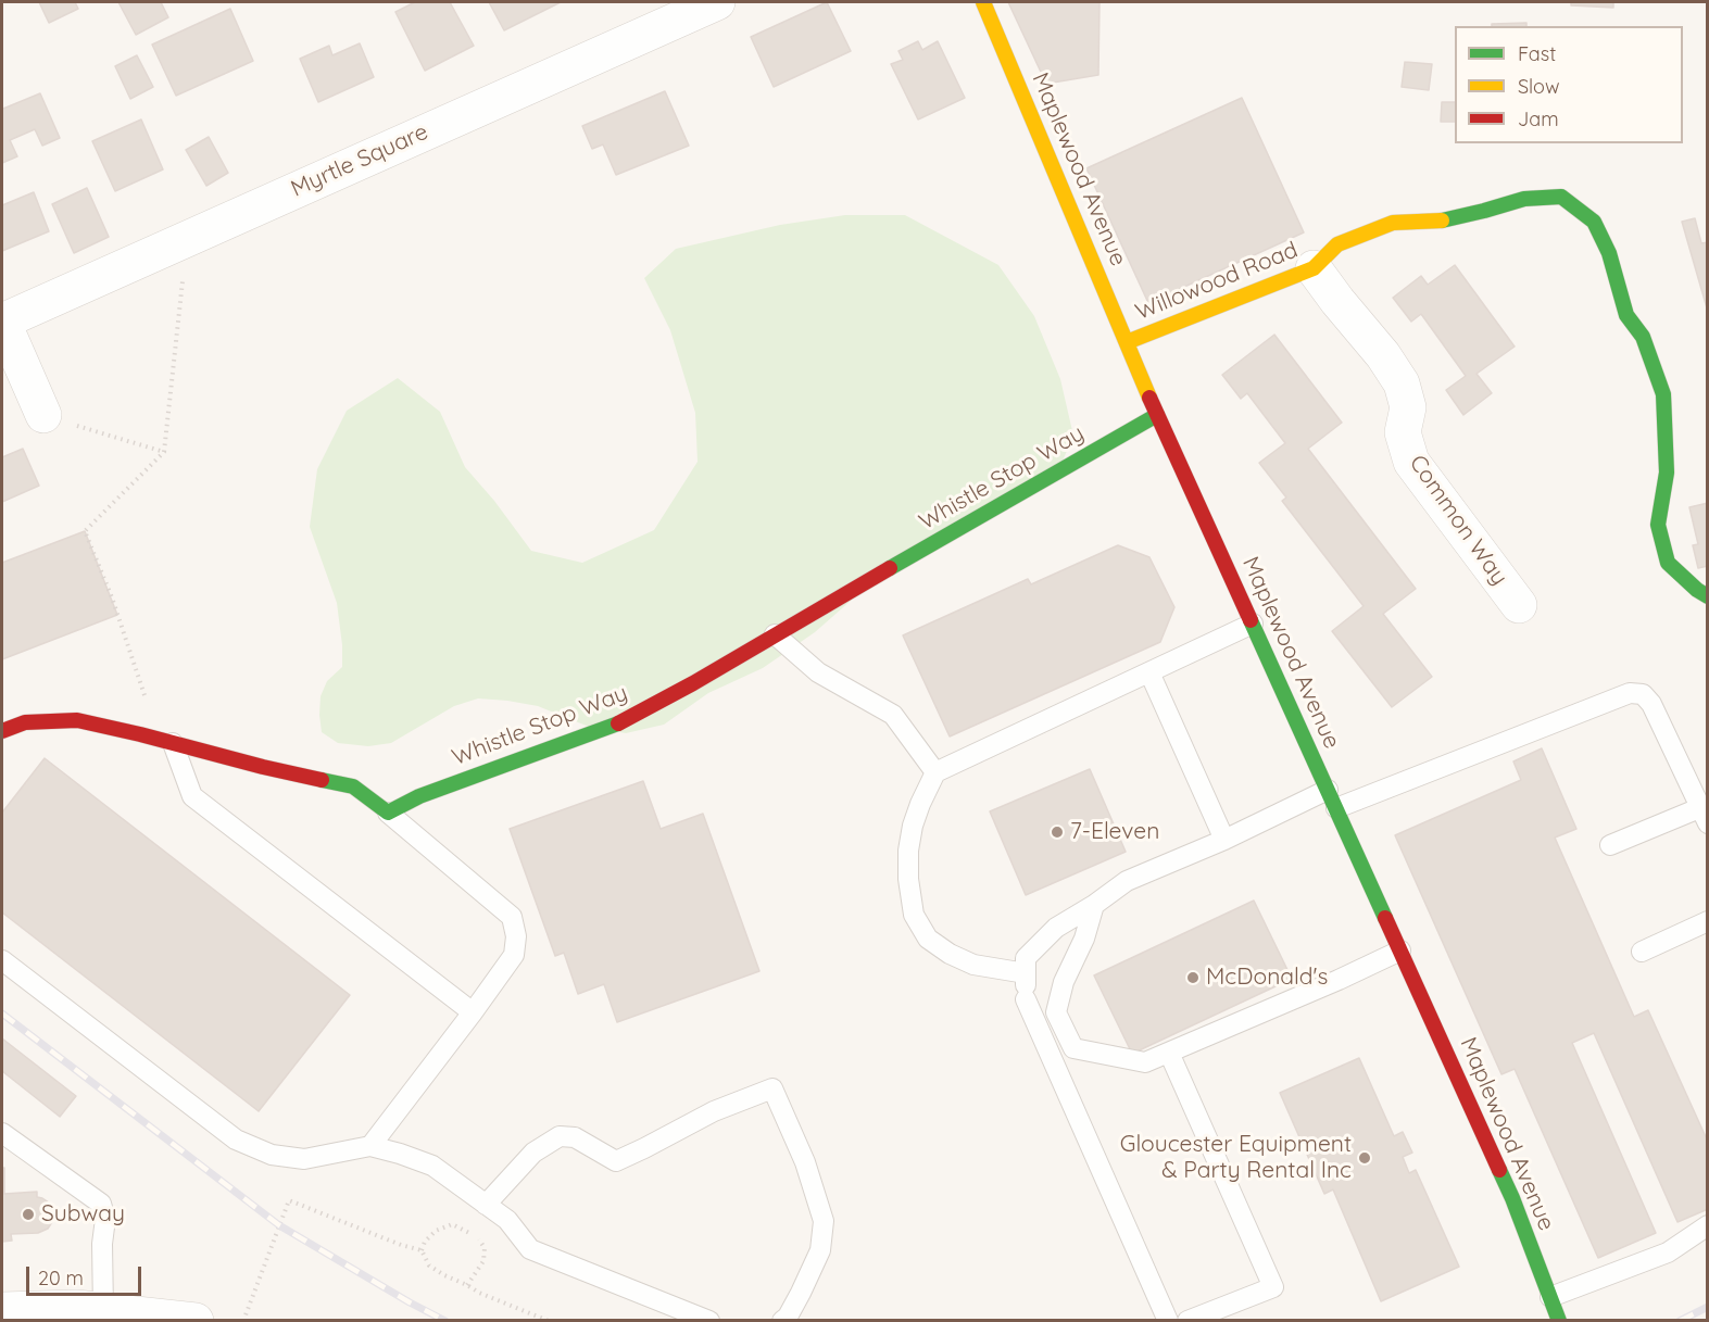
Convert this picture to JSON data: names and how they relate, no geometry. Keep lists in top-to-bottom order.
{
  "streets": {
    "street": [
      "Myrtle Square",
      "Maplewood Avenue",
      "Willowood Road",
      "Whistle Stop Way",
      "Common Way"
    ]
  },
  "crossings": [
    ["Maplewood Avenue", "Willowood Road"],
    ["Maplewood Avenue", "Whistle Stop Way"],
    ["Willowood Road", "Common Way"]
  ],
  "places": [
    "7-Eleven",
    "McDonald's",
    "Gloucester Equipment & Party Rental Inc",
    "Subway"
  ],
  "legend": ["Fast", "Slow", "Jam"],
  "scale_bar": "20 m"
}
